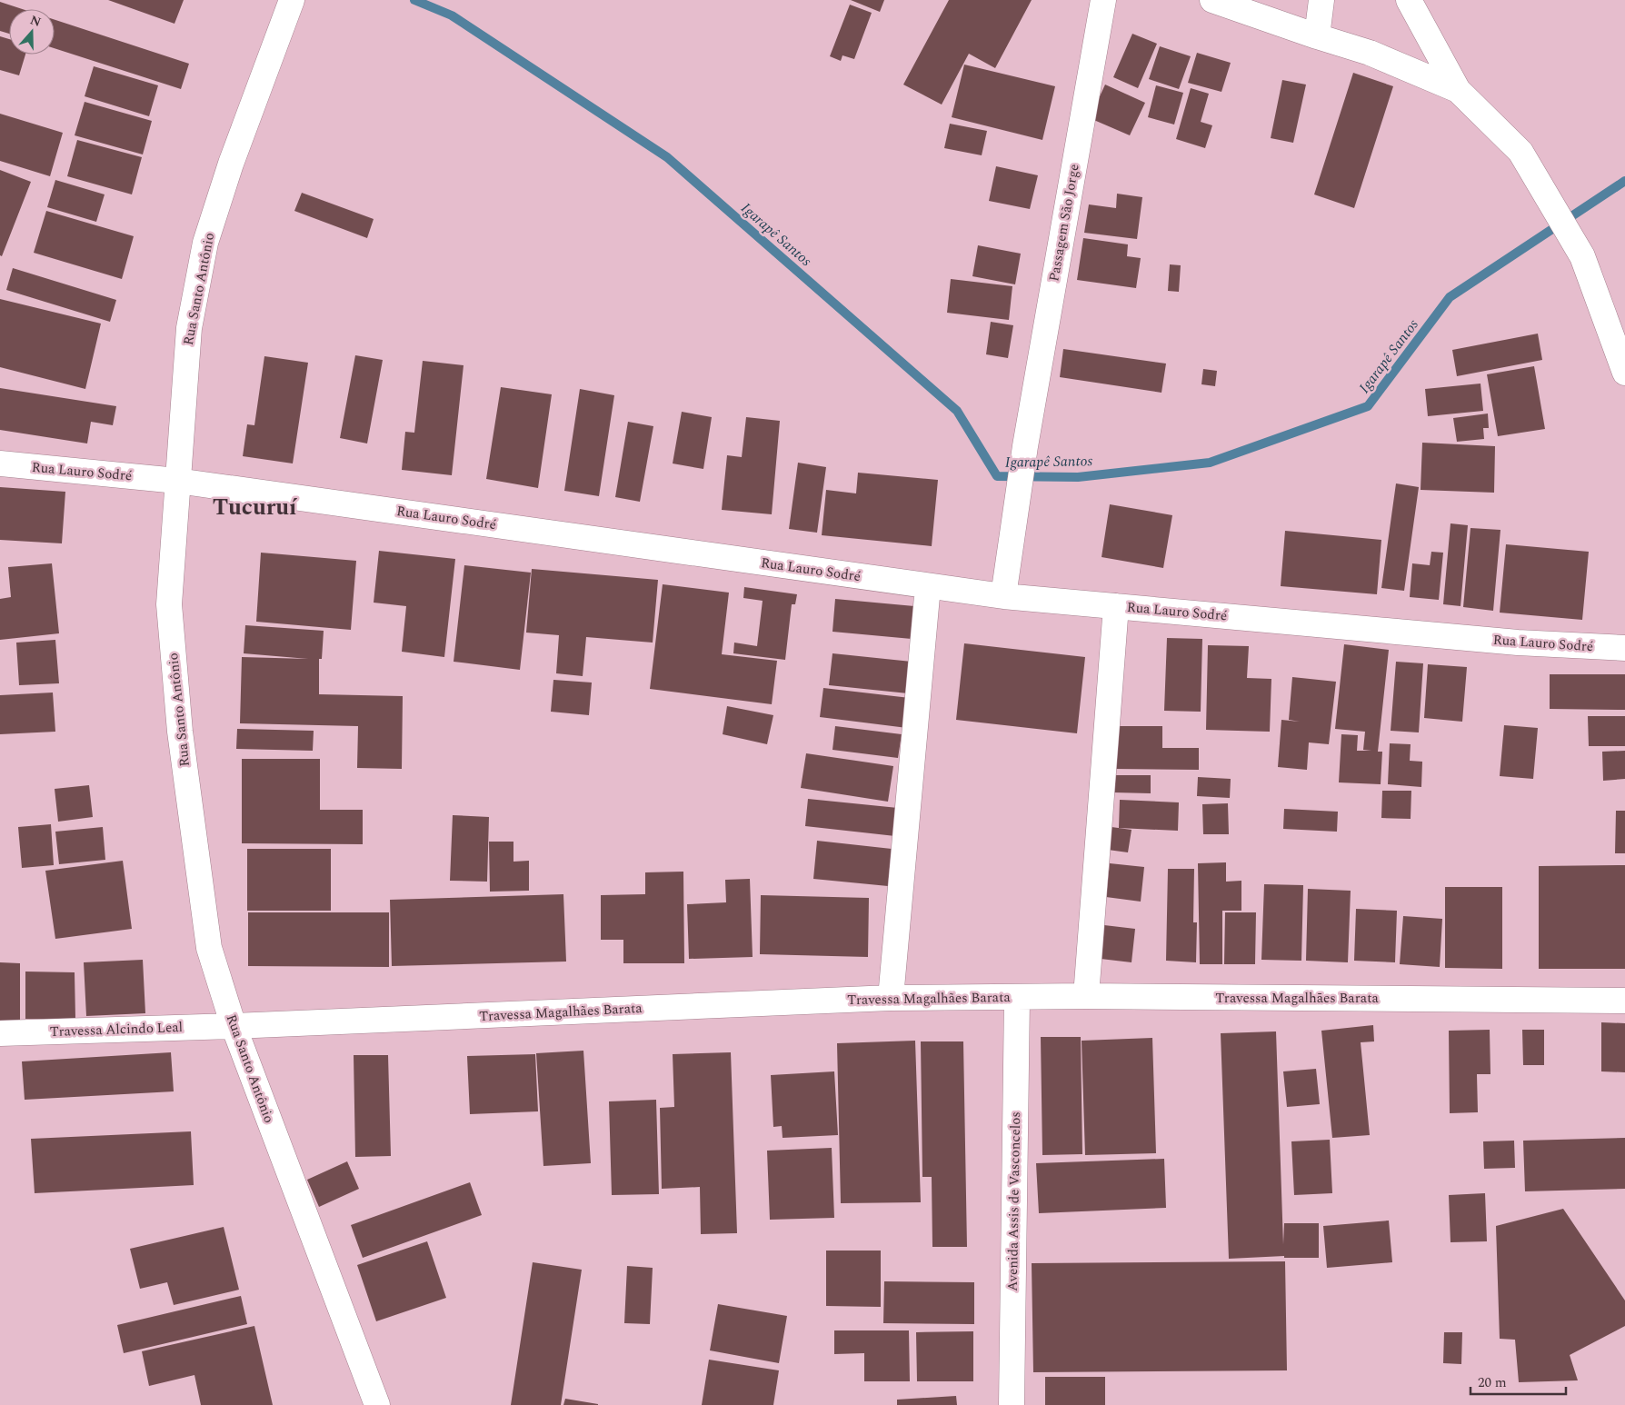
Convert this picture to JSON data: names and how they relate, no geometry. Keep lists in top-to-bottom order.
{
  "streets": {
    "street": [
      "Passagem São Jorge",
      "Rua Santo Antônio",
      "Rua Lauro Sodré",
      "Travessa Magalhães Barata",
      "Travessa Alcindo Leal",
      "Avenida Assis de Vasconcelos"
    ]
  },
  "crossings": [
    ["Passagem São Jorge", "Rua Lauro Sodré"],
    ["Rua Santo Antônio", "Rua Lauro Sodré"],
    ["Rua Santo Antônio", "Travessa Magalhães Barata"],
    ["Rua Santo Antônio", "Travessa Alcindo Leal"],
    ["Travessa Magalhães Barata", "Travessa Alcindo Leal"],
    ["Travessa Magalhães Barata", "Avenida Assis de Vasconcelos"]
  ],
  "districts": ["Tucuruí"],
  "water": ["Igarapê Santos"],
  "scale_bar": "20 m",
  "north": "top"
}
